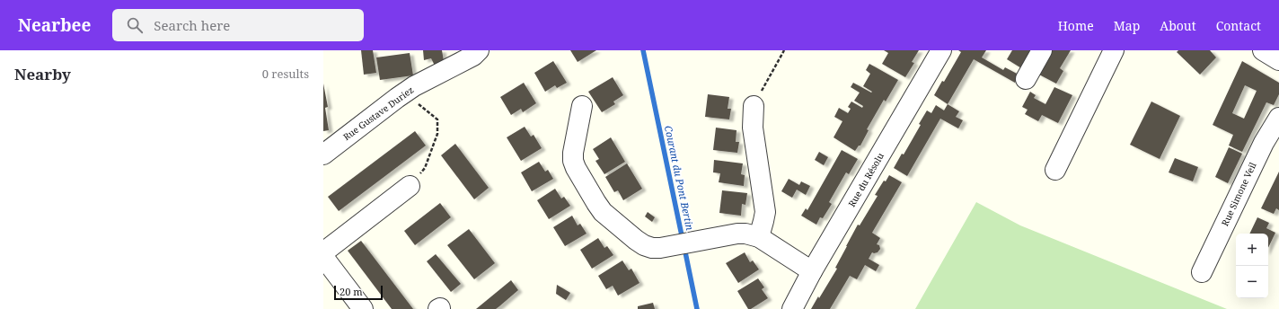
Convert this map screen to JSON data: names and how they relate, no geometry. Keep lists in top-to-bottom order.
{
  "streets": {
    "street": ["Rue Gustave Duriez", "Rue du Résolu", "Rue Simone Veil"]
  },
  "water": ["Courant du Pont Bertin"],
  "scale_bar": "20 m",
  "page": {
    "header": "Nearbee",
    "search": "Search here",
    "nav": [
      "Home",
      "Map",
      "About",
      "Contact"
    ],
    "heading": ["Nearby", "0 results"],
    "map_buttons": ["+", "−"],
    "scale": "20 m"
  }
}
